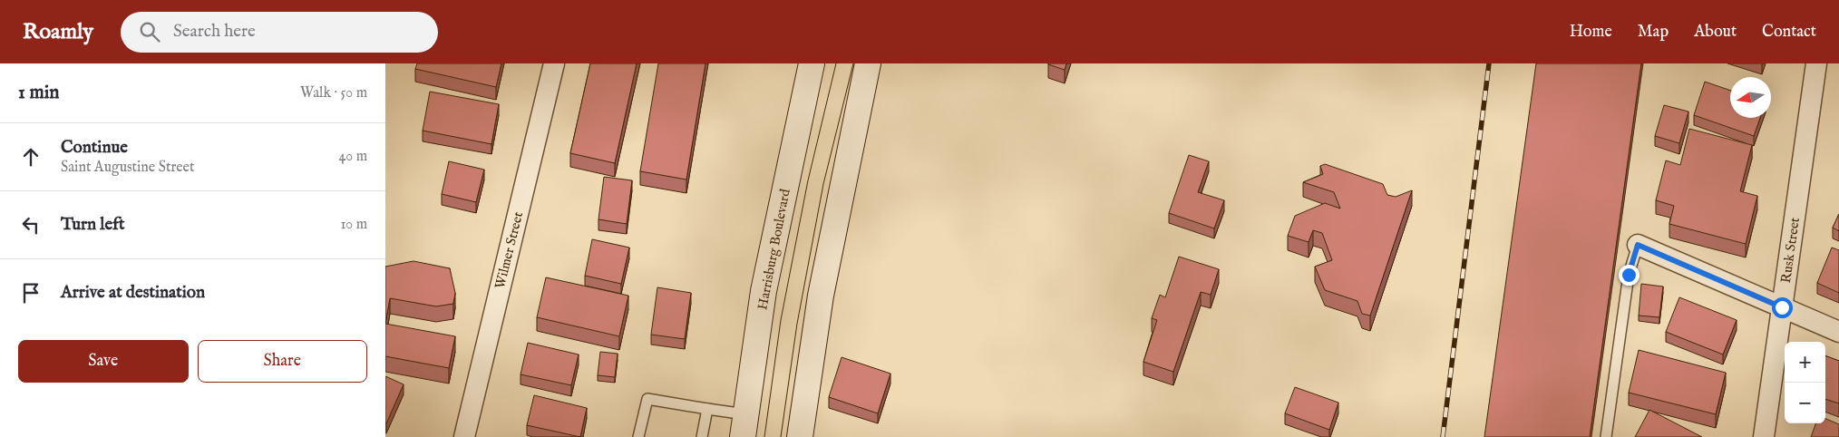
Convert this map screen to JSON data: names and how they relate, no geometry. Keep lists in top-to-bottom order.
{
  "streets": {
    "main road": ["Harrisburg Boulevard"],
    "street": ["Wilmer Street", "Rusk Street"]
  },
  "north": "left",
  "page": {
    "header": "Roamly",
    "search": "Search here",
    "nav": [
      "Home",
      "Map",
      "About",
      "Contact"
    ],
    "heading": ["1 min", "Walk · 50 m"],
    "list": [
      ["Continue", "Saint Augustine Street", "40 m"],
      ["Turn left", "10 m"],
      "Arrive at destination"
    ],
    "buttons": ["Save", "Share"],
    "map_buttons": ["+", "−"]
  }
}
